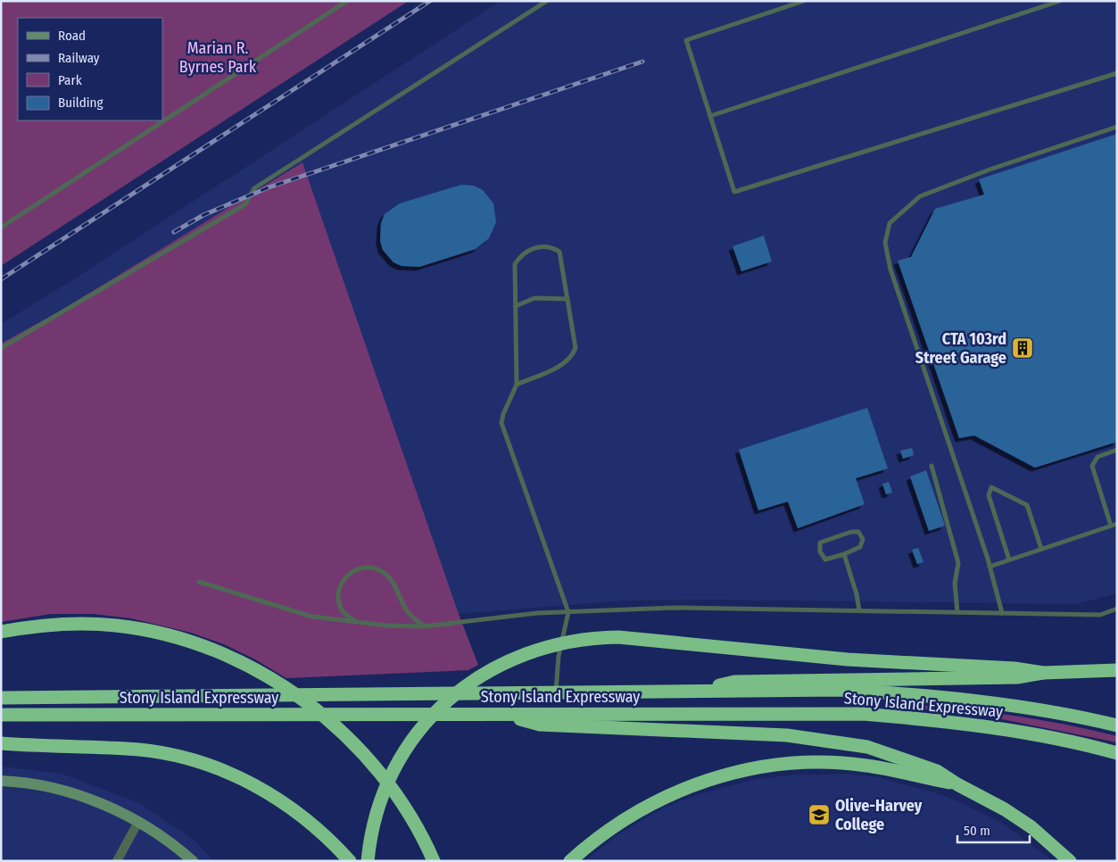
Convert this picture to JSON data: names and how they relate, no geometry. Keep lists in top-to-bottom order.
{
  "streets": {
    "highway": ["Stony Island Expressway"]
  },
  "parks": ["Marian R. Byrnes Park"],
  "places": {
    "building": ["CTA 103rd Street Garage"],
    "school or university": ["Olive-Harvey College"]
  },
  "legend": [
    "Road",
    "Railway",
    "Park",
    "Building"
  ],
  "scale_bar": "50 m"
}
